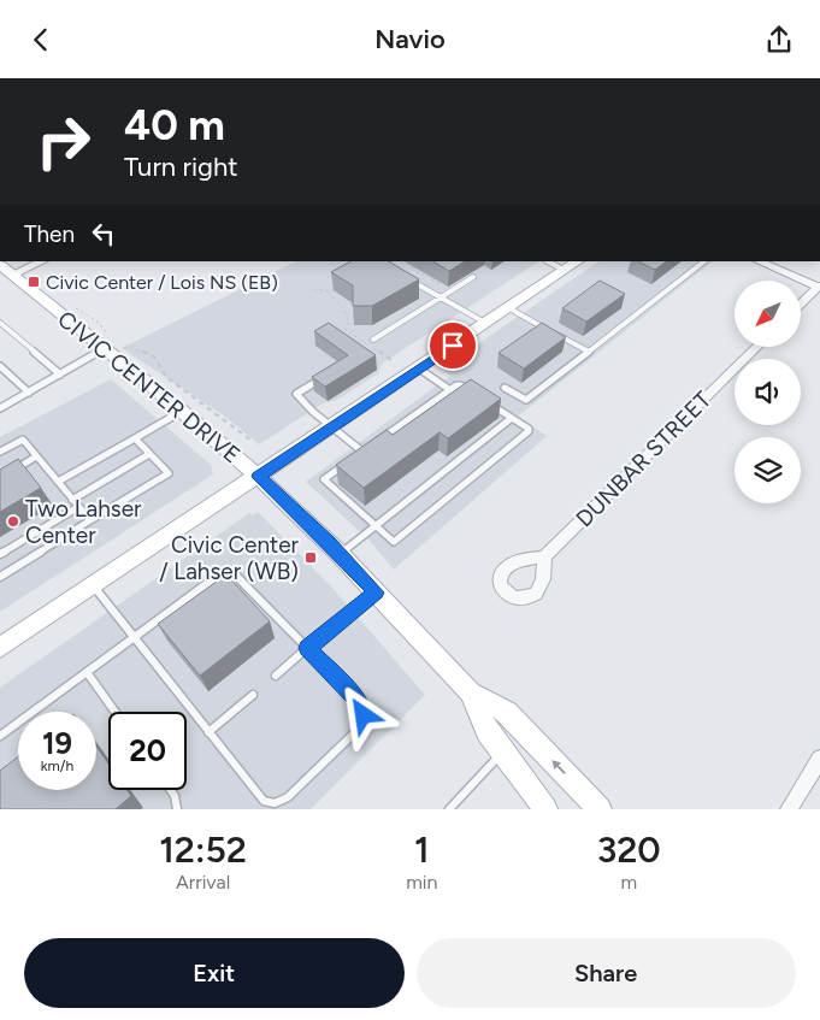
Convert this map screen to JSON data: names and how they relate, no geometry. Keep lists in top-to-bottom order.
{
  "streets": {
    "street": ["CIVIC CENTER DRIVE", "DUNBAR STREET"]
  },
  "places": {
    "transit": ["Civic Center / Lois NS (EB)", "Civic Center / Lahser (WB)"],
    "other": ["Two Lahser Center"]
  },
  "north": "bottom left",
  "page": {
    "header": "Navio",
    "turn": ["40 m", "Turn right"],
    "then": "Then",
    "speed": "19 km/h",
    "limit": "20",
    "eta": [
      "12:52",
      "Arrival",
      "1",
      "min",
      "320",
      "m"
    ],
    "buttons": ["Exit", "Share"]
  }
}
